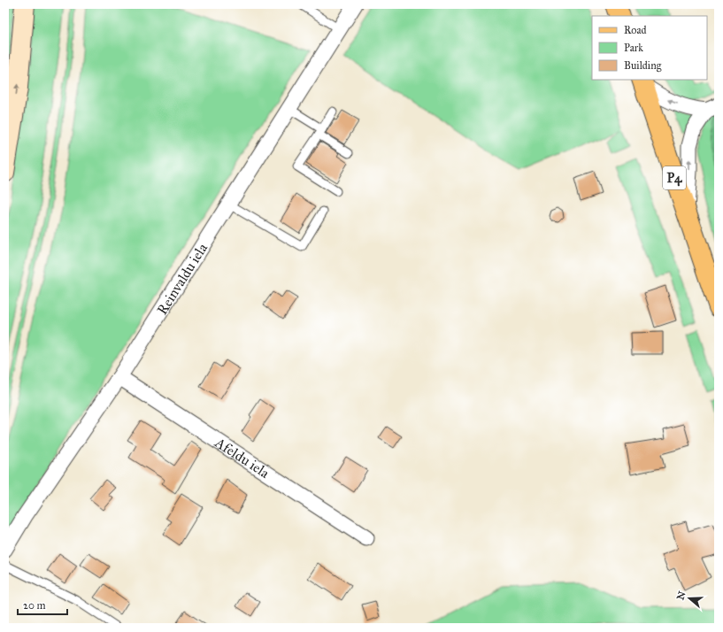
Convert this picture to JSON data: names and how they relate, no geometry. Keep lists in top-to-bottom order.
{
  "streets": {
    "main road": ["P4"],
    "street": ["Reinvaldu iela", "Afeldu iela"]
  },
  "crossings": [
    ["Reinvaldu iela", "Afeldu iela"]
  ],
  "legend": ["Road", "Park", "Building"],
  "scale_bar": "20 m",
  "north": "left"
}
